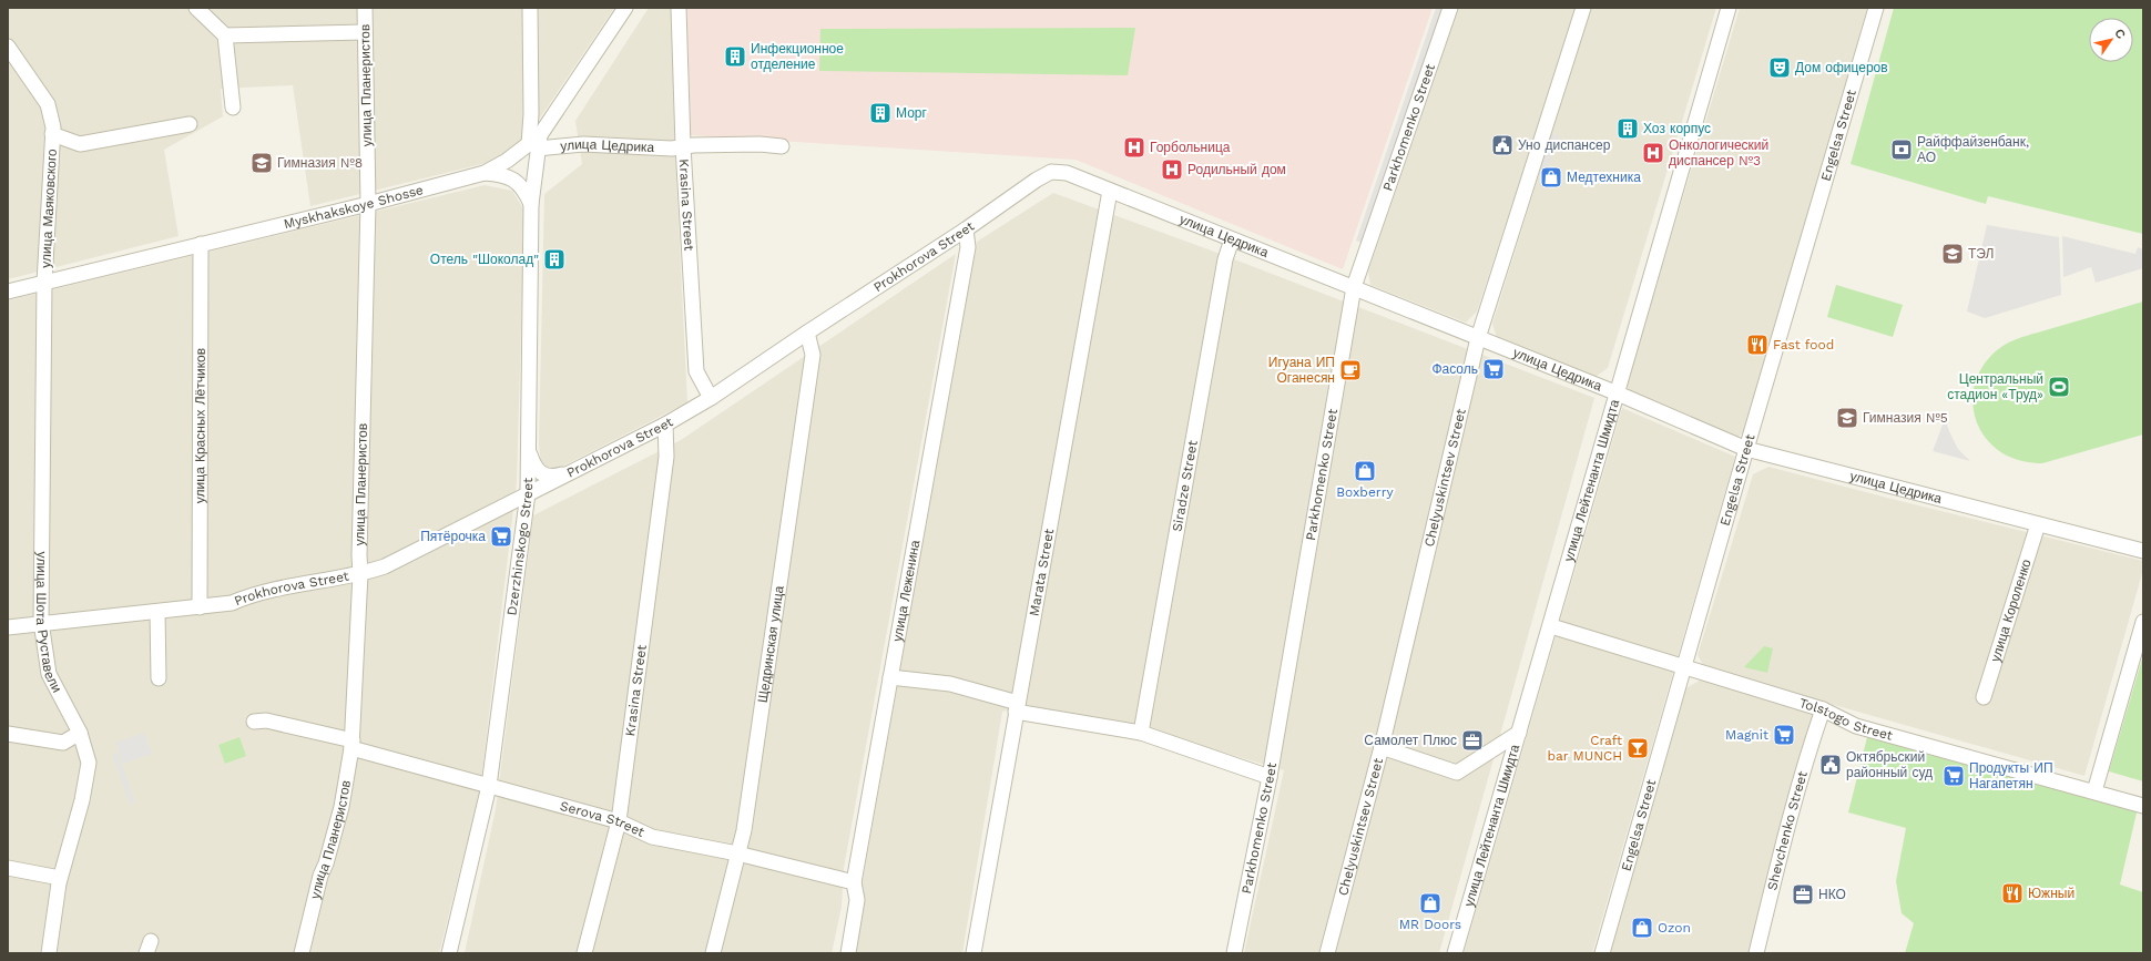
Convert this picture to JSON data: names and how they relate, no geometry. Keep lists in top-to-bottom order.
{
  "streets": {
    "street": [
      "улица Планеристов",
      "Parkhomenko Street",
      "Engelsa Street",
      "улица Цедрика",
      "Krasina Street",
      "Myskhakskoye Shosse",
      "улица Маяковского",
      "Prokhorova Street",
      "улица Красных Лётчиков",
      "Chelyuskintsev Street",
      "улица Лейтенанта Шмидта",
      "Siradze Street",
      "Dzerzhinskogo Street",
      "Marata Street",
      "улица Леженина",
      "улица Короленко",
      "улица Шота Руставели",
      "Щедринская улица",
      "Tolstogo Street",
      "Serova Street",
      "Shevchenko Street"
    ]
  },
  "crossings": [
    ["улица Планеристов", "Myskhakskoye Shosse"],
    ["улица Планеристов", "Prokhorova Street"],
    ["улица Планеристов", "Serova Street"],
    ["Parkhomenko Street", "улица Цедрика"],
    ["Engelsa Street", "улица Цедрика"],
    ["Engelsa Street", "Tolstogo Street"],
    ["улица Цедрика", "Krasina Street"],
    ["улица Цедрика", "Myskhakskoye Shosse"],
    ["улица Цедрика", "Prokhorova Street"],
    ["улица Цедрика", "Chelyuskintsev Street"],
    ["улица Цедрика", "улица Лейтенанта Шмидта"],
    ["улица Цедрика", "Siradze Street"],
    ["улица Цедрика", "Dzerzhinskogo Street"],
    ["улица Цедрика", "Marata Street"],
    ["улица Цедрика", "улица Короленко"],
    ["Krasina Street", "Prokhorova Street"],
    ["Krasina Street", "Serova Street"],
    ["Myskhakskoye Shosse", "улица Маяковского"],
    ["Myskhakskoye Shosse", "улица Красных Лётчиков"],
    ["Myskhakskoye Shosse", "Dzerzhinskogo Street"],
    ["Myskhakskoye Shosse", "улица Шота Руставели"],
    ["улица Маяковского", "улица Шота Руставели"],
    ["Prokhorova Street", "улица Красных Лётчиков"],
    ["Prokhorova Street", "Dzerzhinskogo Street"],
    ["Prokhorova Street", "улица Леженина"],
    ["Prokhorova Street", "улица Шота Руставели"],
    ["Prokhorova Street", "Щедринская улица"],
    ["улица Лейтенанта Шмидта", "Tolstogo Street"],
    ["Dzerzhinskogo Street", "Serova Street"],
    ["улица Леженина", "Serova Street"],
    ["Щедринская улица", "Serova Street"],
    ["Tolstogo Street", "Shevchenko Street"]
  ],
  "places": {
    "building": [
      "Инфекционное отделение",
      "Морг",
      "Хоз корпус",
      "Отель \"Шоколад\""
    ],
    "theatre": ["Дом офицеров"],
    "public building": ["Уно диспансер", "Октябрьский районный суд"],
    "hospital": ["Горбольница", "Онкологический диспансер №3", "Родильный дом"],
    "bank": ["Райффайзенбанк, АО"],
    "school or university": ["Гимназия №8", "ТЭЛ", "Гимназия №5"],
    "shop": [
      "Медтехника",
      "Boxberry",
      "MR Doors",
      "Ozon"
    ],
    "restaurant": ["Fast food", "Южный"],
    "supermarket": [
      "Фасоль",
      "Пятёрочка",
      "Magnit",
      "Продукты ИП Нагапетян"
    ],
    "cafe": ["Игуана ИП Оганесян"],
    "sports": ["Центральный стадион «Труд»"],
    "office": ["Самолет Плюс", "НКО"],
    "bar": ["Craft bar MUNCH"]
  },
  "north": "top right"
}
